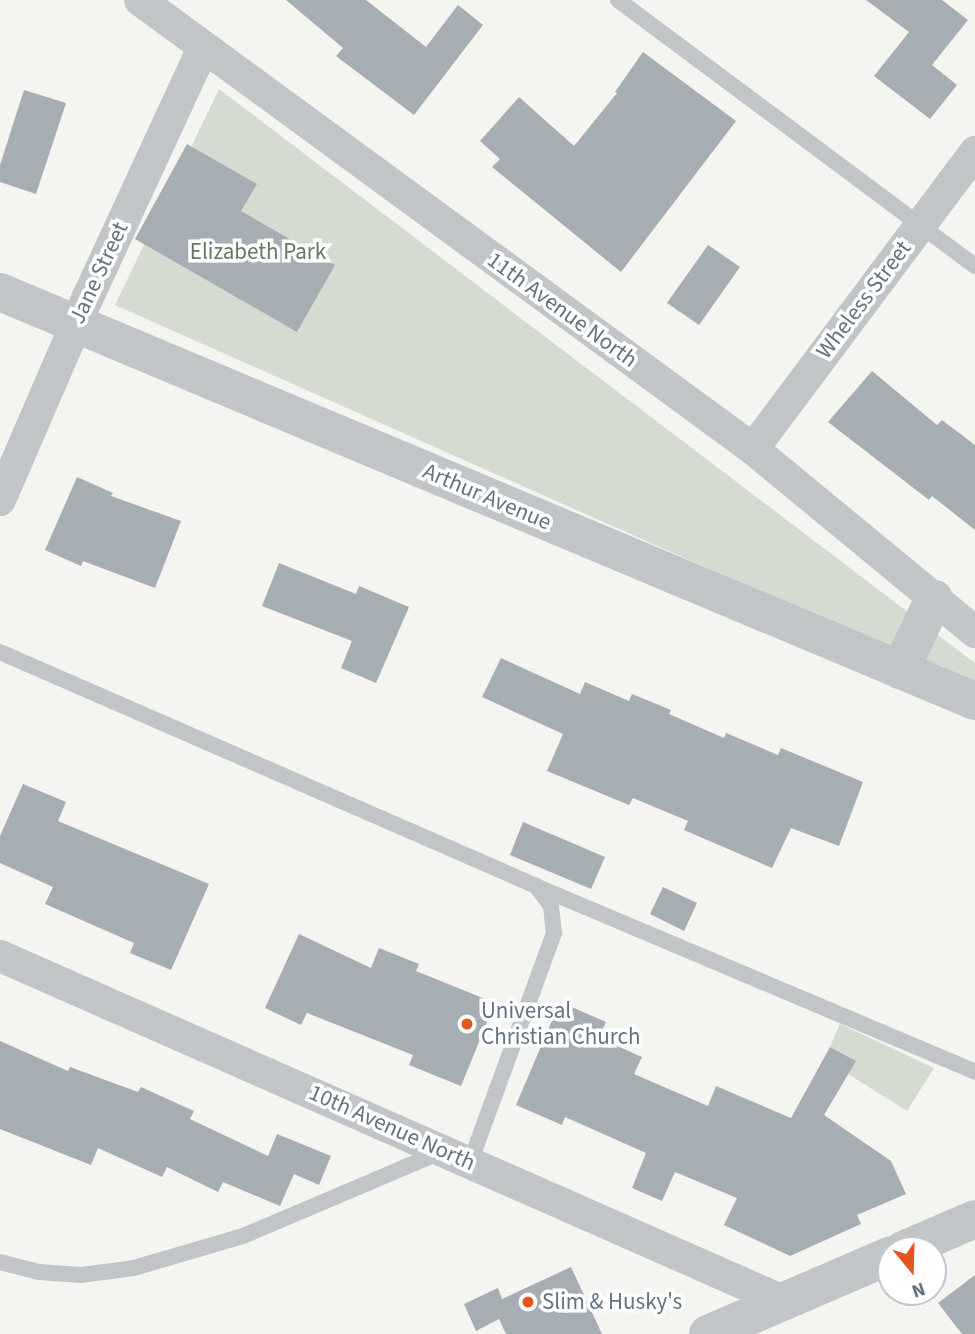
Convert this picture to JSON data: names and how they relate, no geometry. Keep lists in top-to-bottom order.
{
  "streets": {
    "street": [
      "Jane Street",
      "Wheless Street",
      "11th Avenue North",
      "Arthur Avenue",
      "10th Avenue North"
    ]
  },
  "crossings": [
    ["Jane Street", "11th Avenue North"],
    ["Jane Street", "Arthur Avenue"],
    ["Wheless Street", "11th Avenue North"]
  ],
  "parks": ["Elizabeth Park"],
  "places": ["Universal Christian Church", "Slim & Husky's"],
  "north": "bottom"
}
